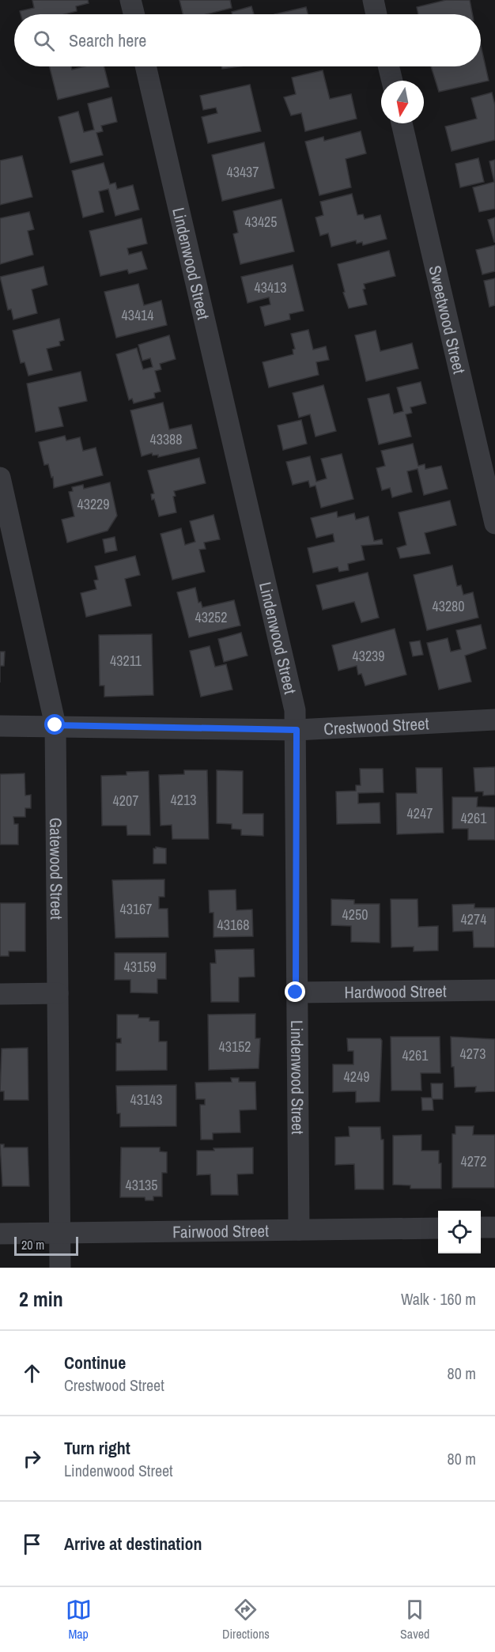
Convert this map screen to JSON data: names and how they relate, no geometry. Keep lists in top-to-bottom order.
{
  "streets": {
    "street": [
      "Lindenwood Street",
      "Sweetwood Street",
      "Crestwood Street",
      "Gatewood Street",
      "Hardwood Street",
      "Fairwood Street"
    ]
  },
  "crossings": [
    ["Lindenwood Street", "Crestwood Street"],
    ["Lindenwood Street", "Hardwood Street"],
    ["Lindenwood Street", "Fairwood Street"],
    ["Crestwood Street", "Gatewood Street"],
    ["Gatewood Street", "Fairwood Street"]
  ],
  "house_numbers": [
    "43437",
    "43425",
    "43413",
    "43414",
    "43388",
    "43229",
    "43280",
    "43252",
    "43239",
    "43211",
    "4213",
    "4207",
    "4247",
    "4261",
    "43167",
    "4250",
    "4274",
    "43168",
    "43159",
    "43152",
    "4273",
    "4261",
    "4249",
    "43143",
    "4272",
    "43135"
  ],
  "scale_bar": "20 m",
  "north": "bottom",
  "page": {
    "search": "Search here",
    "scale": "20 m",
    "heading": ["2 min", "Walk · 160 m"],
    "list": [
      ["Continue", "Crestwood Street", "80 m"],
      ["Turn right", "Lindenwood Street", "80 m"],
      "Arrive at destination"
    ],
    "nav": ["Map", "Directions", "Saved"]
  }
}
